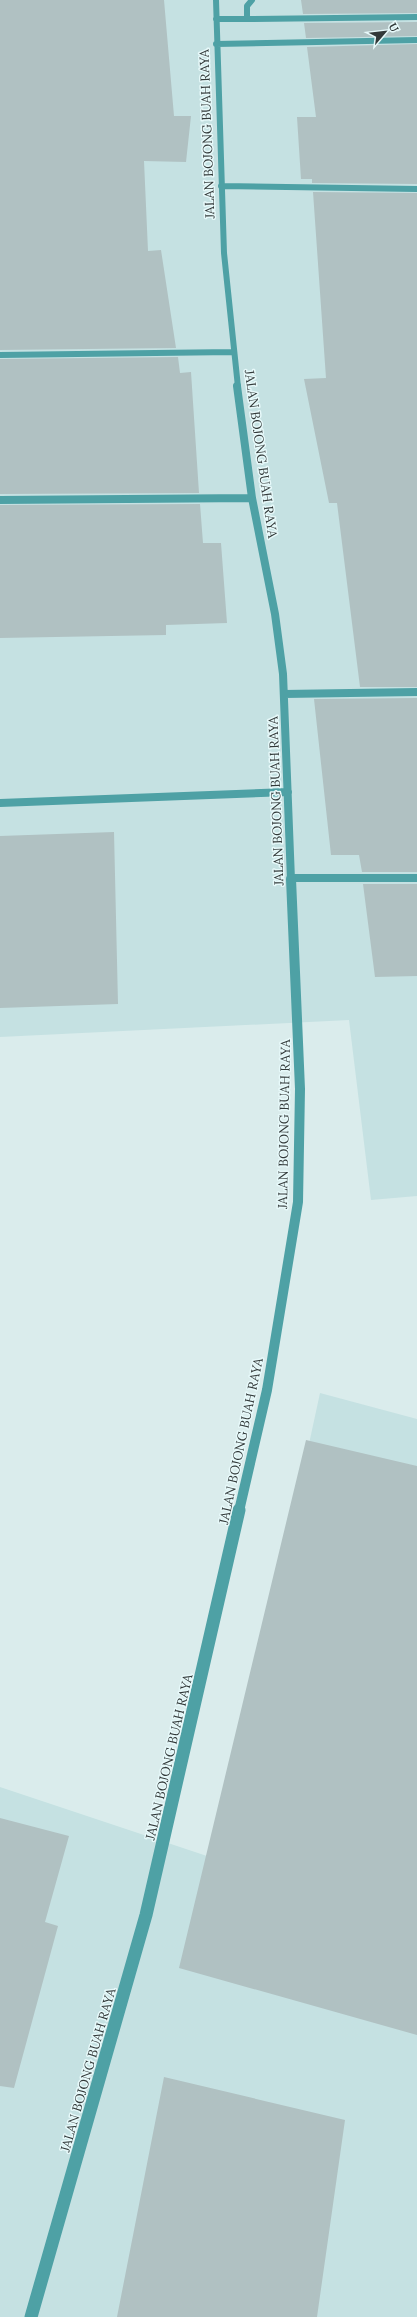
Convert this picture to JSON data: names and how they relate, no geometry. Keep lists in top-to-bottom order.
{
  "streets": {
    "street": ["JALAN BOJONG BUAH RAYA"]
  },
  "north": "top right"
}
